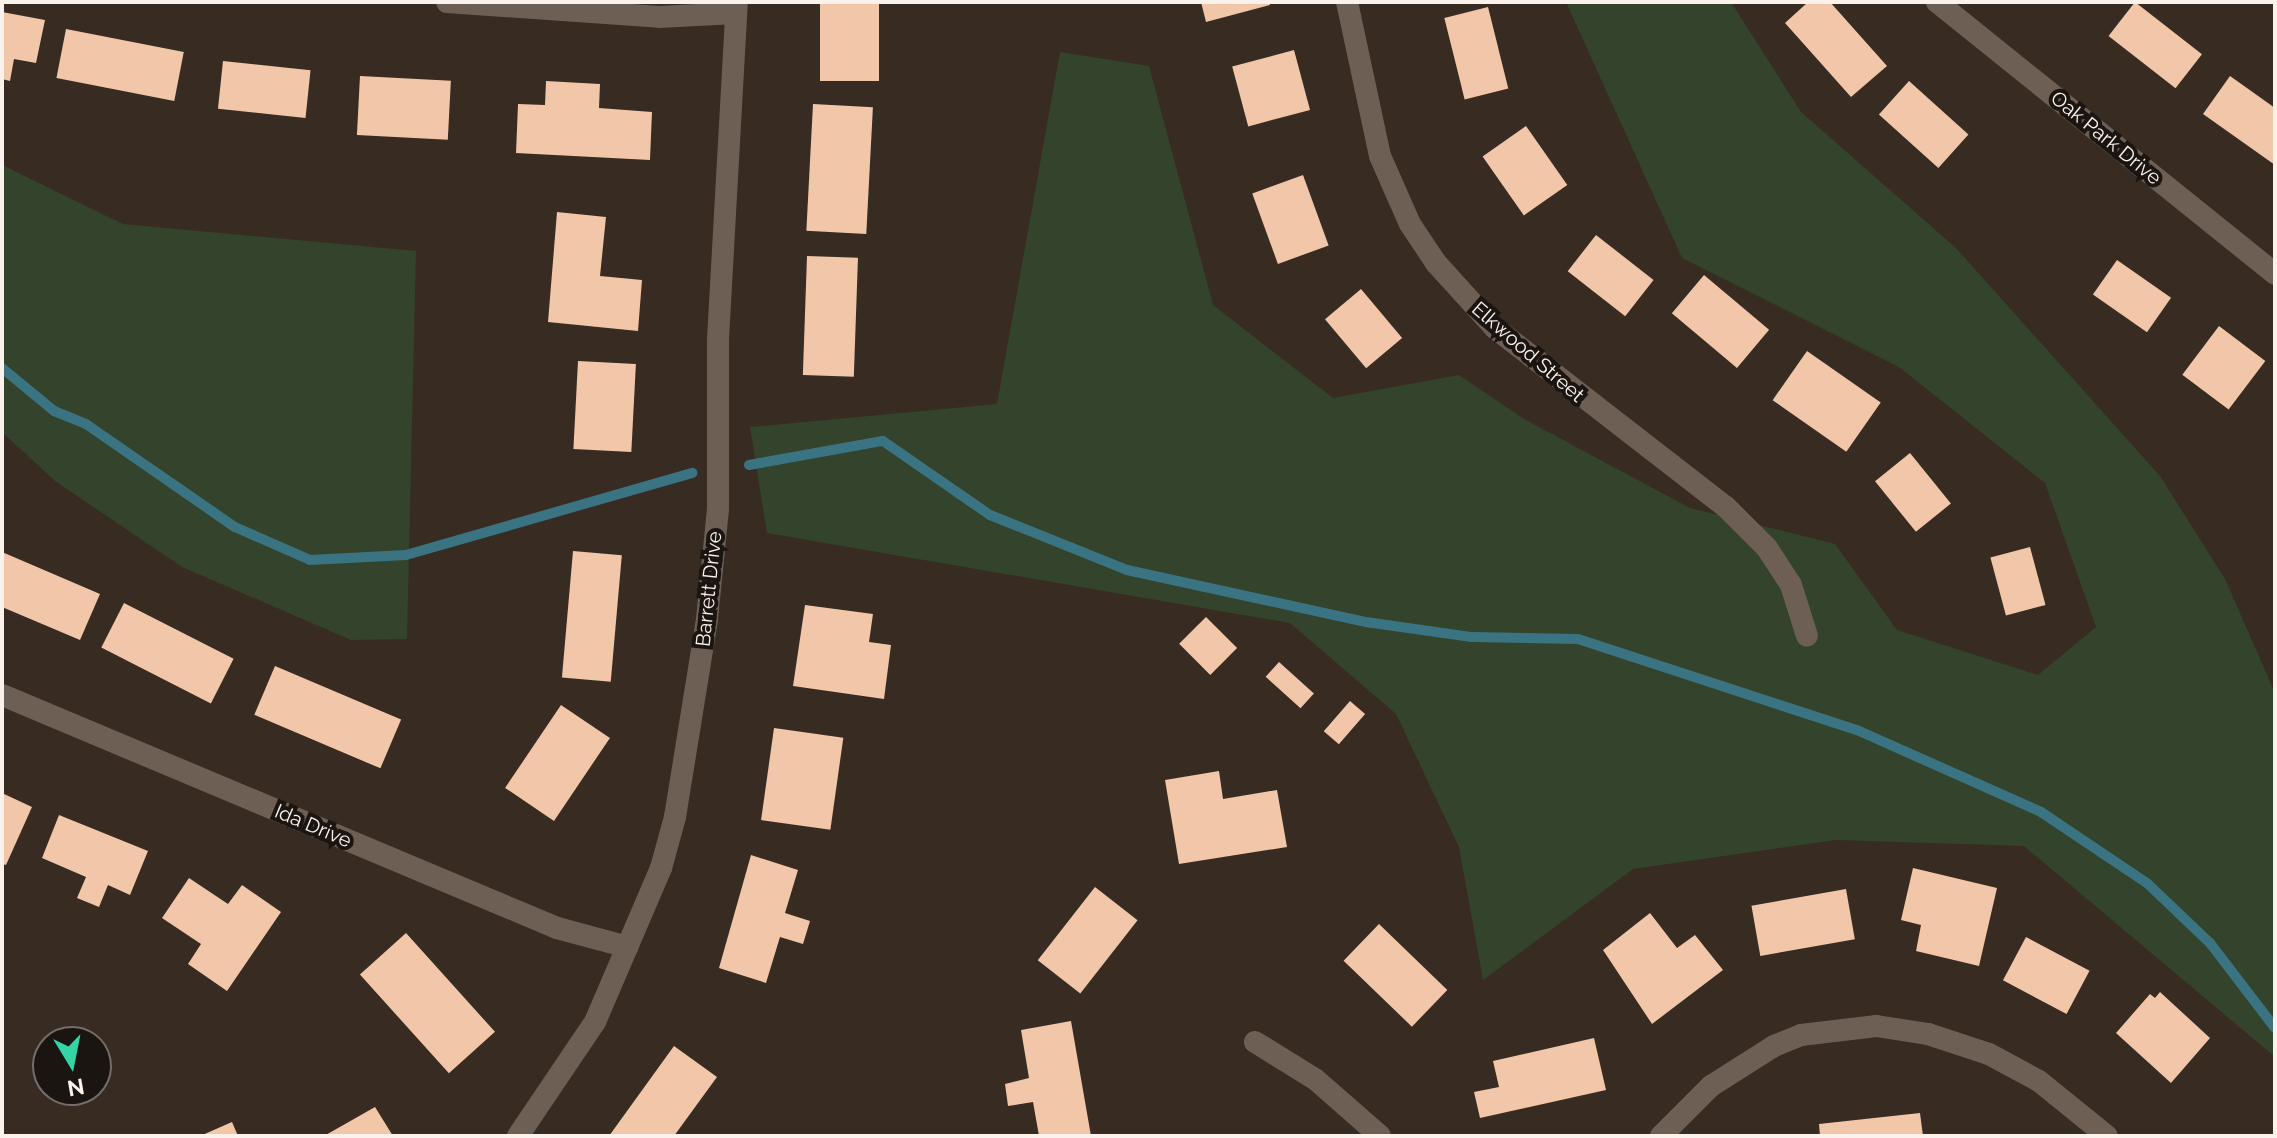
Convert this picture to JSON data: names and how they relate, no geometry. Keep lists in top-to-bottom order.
{
  "streets": {
    "street": [
      "Oak Park Drive",
      "Elkwood Street",
      "Barrett Drive",
      "Ida Drive"
    ]
  },
  "crossings": [
    ["Barrett Drive", "Ida Drive"]
  ],
  "north": "bottom"
}
